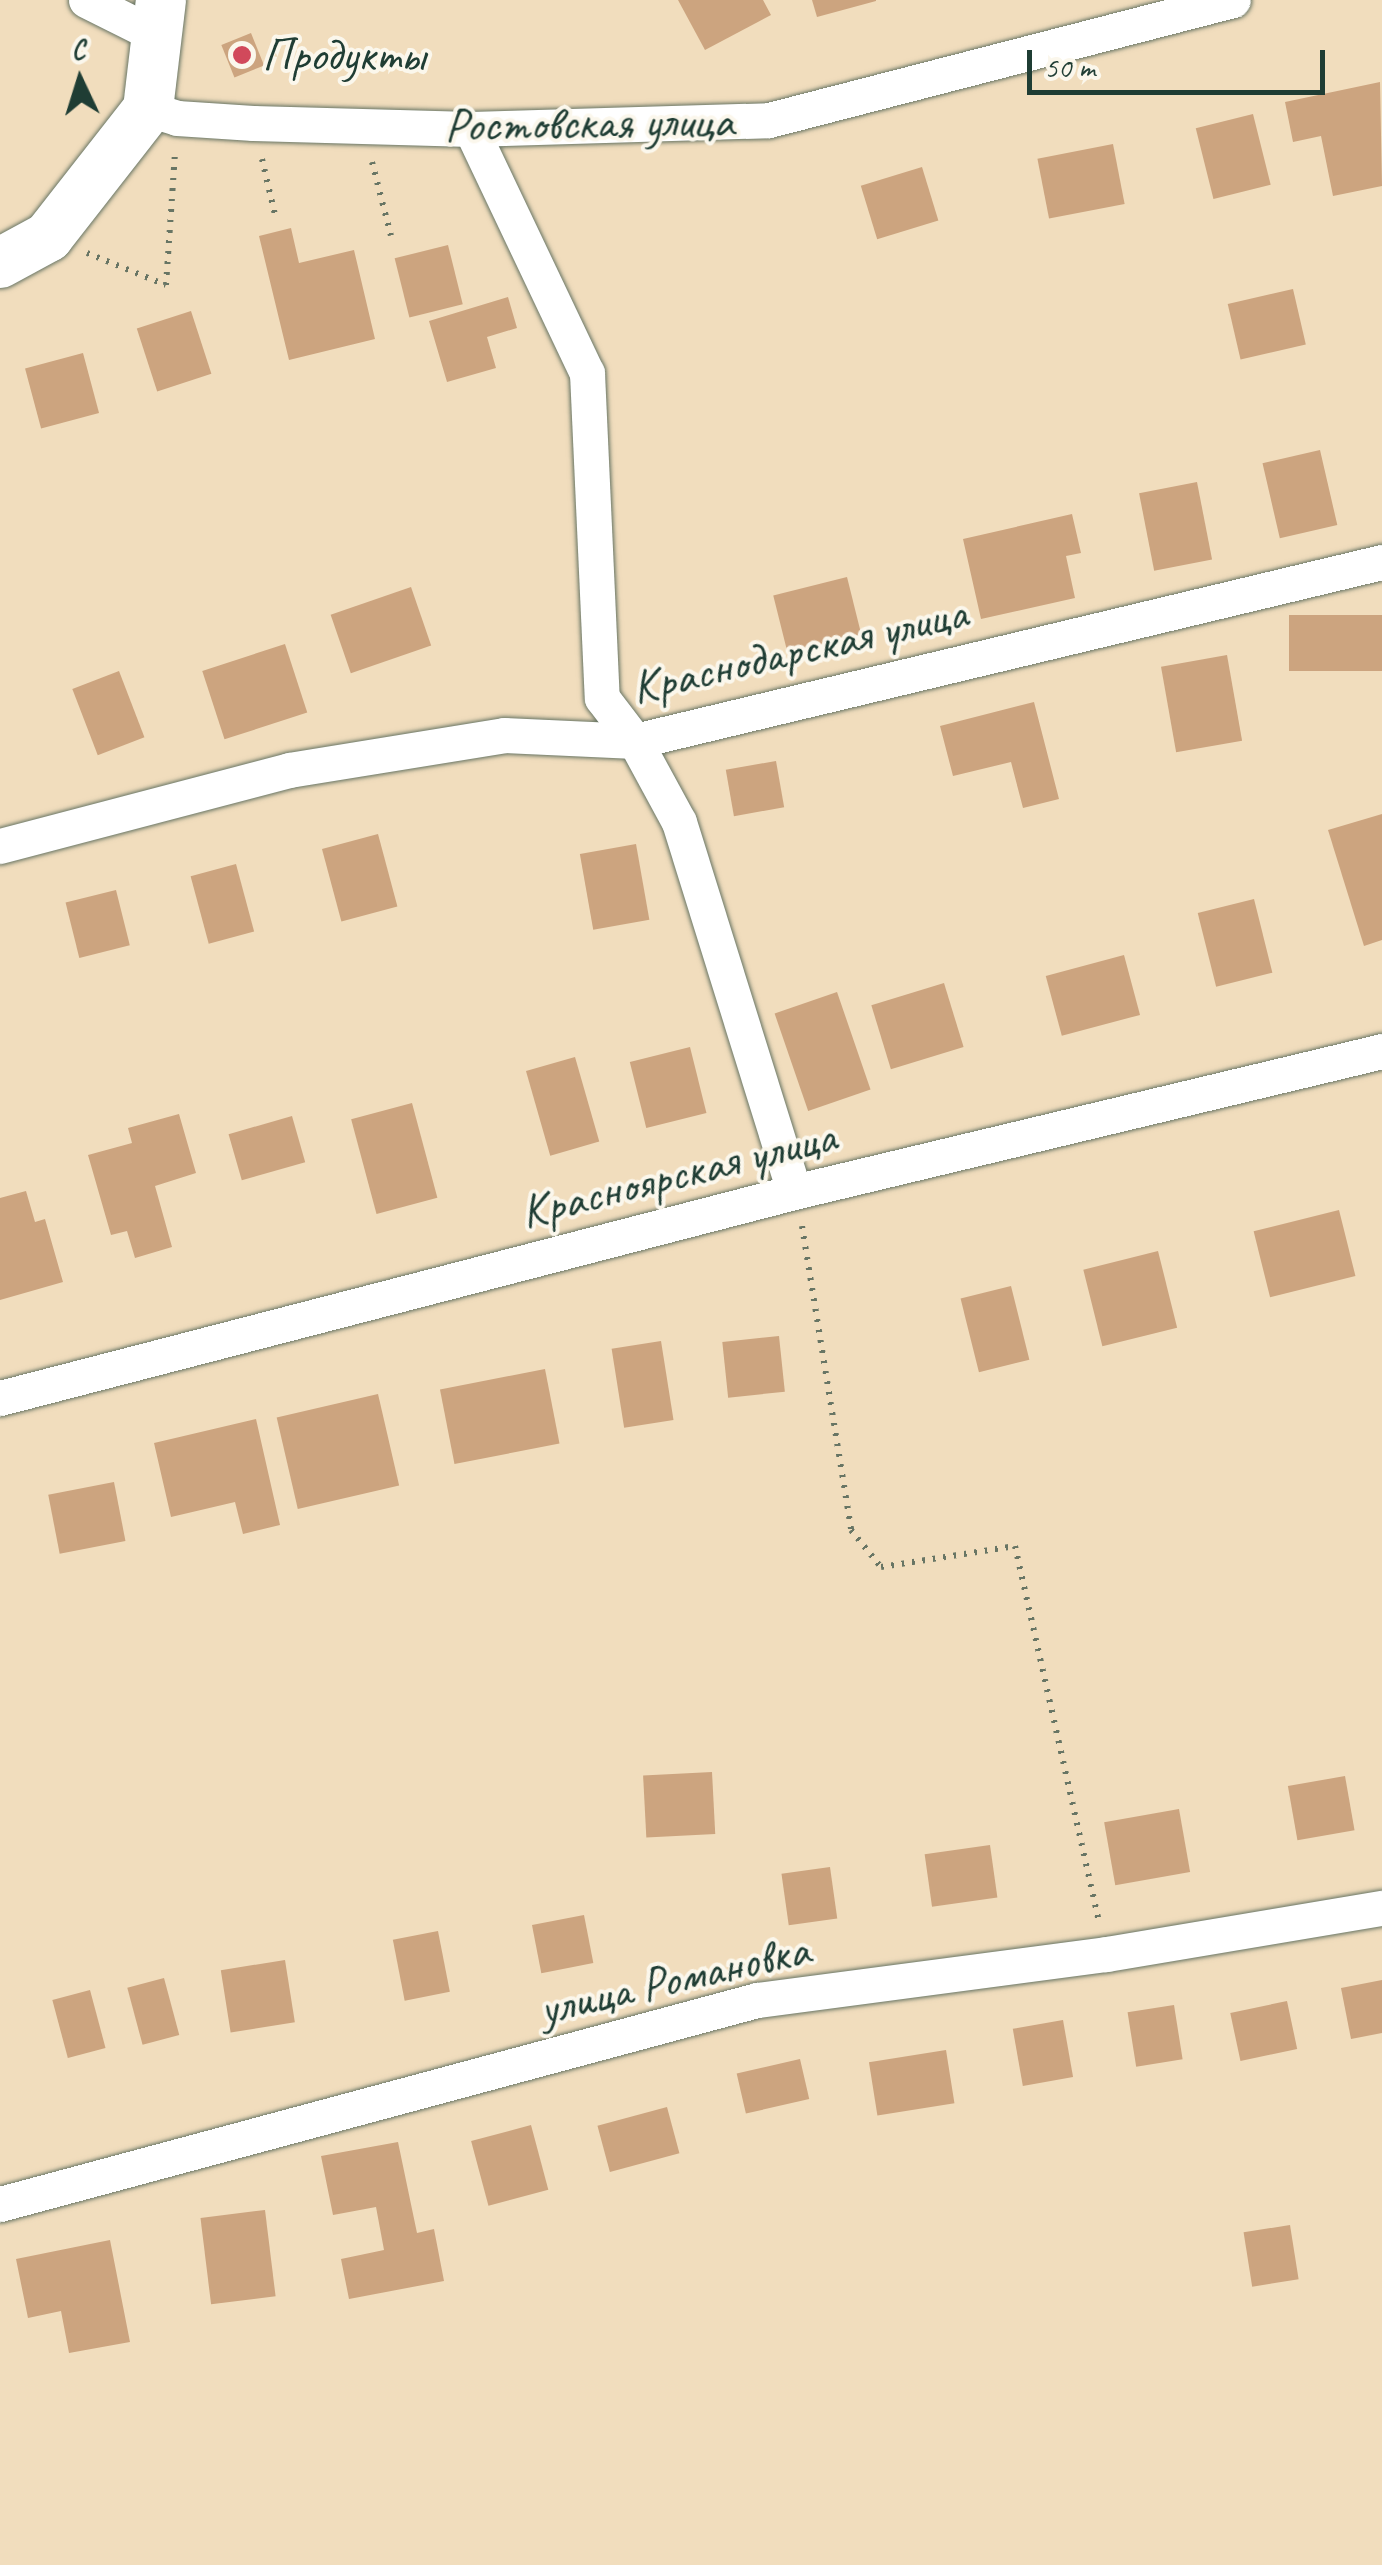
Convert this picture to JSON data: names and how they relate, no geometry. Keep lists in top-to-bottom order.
{
  "streets": {
    "street": [
      "Ростовская улица",
      "Краснодарская улица",
      "Красноярская улица",
      "улица Романовка"
    ]
  },
  "places": ["Продукты"],
  "scale_bar": "50 m",
  "north": "top"
}
